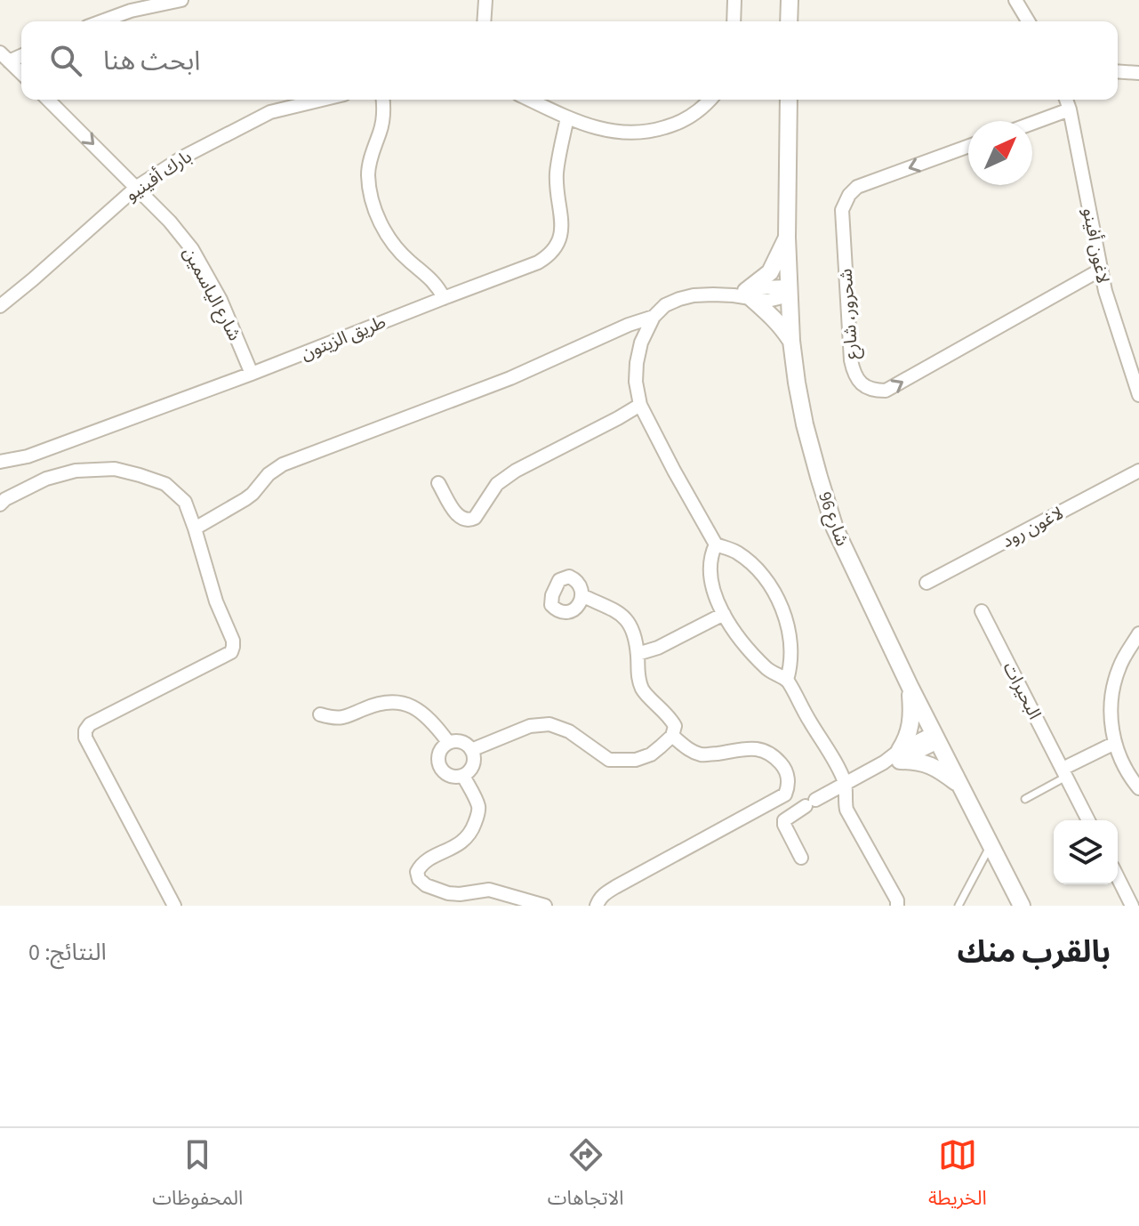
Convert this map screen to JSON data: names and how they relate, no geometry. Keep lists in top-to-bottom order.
{
  "streets": {
    "street": [
      "بارك أفينيو",
      "لاغون أفينو",
      "شارع الياسمين",
      "شحرور، شارع",
      "طريق الزيتون",
      "شارع 96",
      "لاغون رود",
      "البحيرات"
    ]
  },
  "crossings": [
    ["بارك أفينيو", "شارع الياسمين"],
    ["لاغون أفينو", "شحرور، شارع"],
    ["شارع الياسمين", "طريق الزيتون"]
  ],
  "one_way": ["شارع الياسمين"],
  "north": "top right",
  "page": {
    "search": "ابحث هنا",
    "heading": ["بالقرب منك", "النتائج: 0"],
    "nav": ["الخريطة", "الاتجاهات", "المحفوظات"]
  }
}
